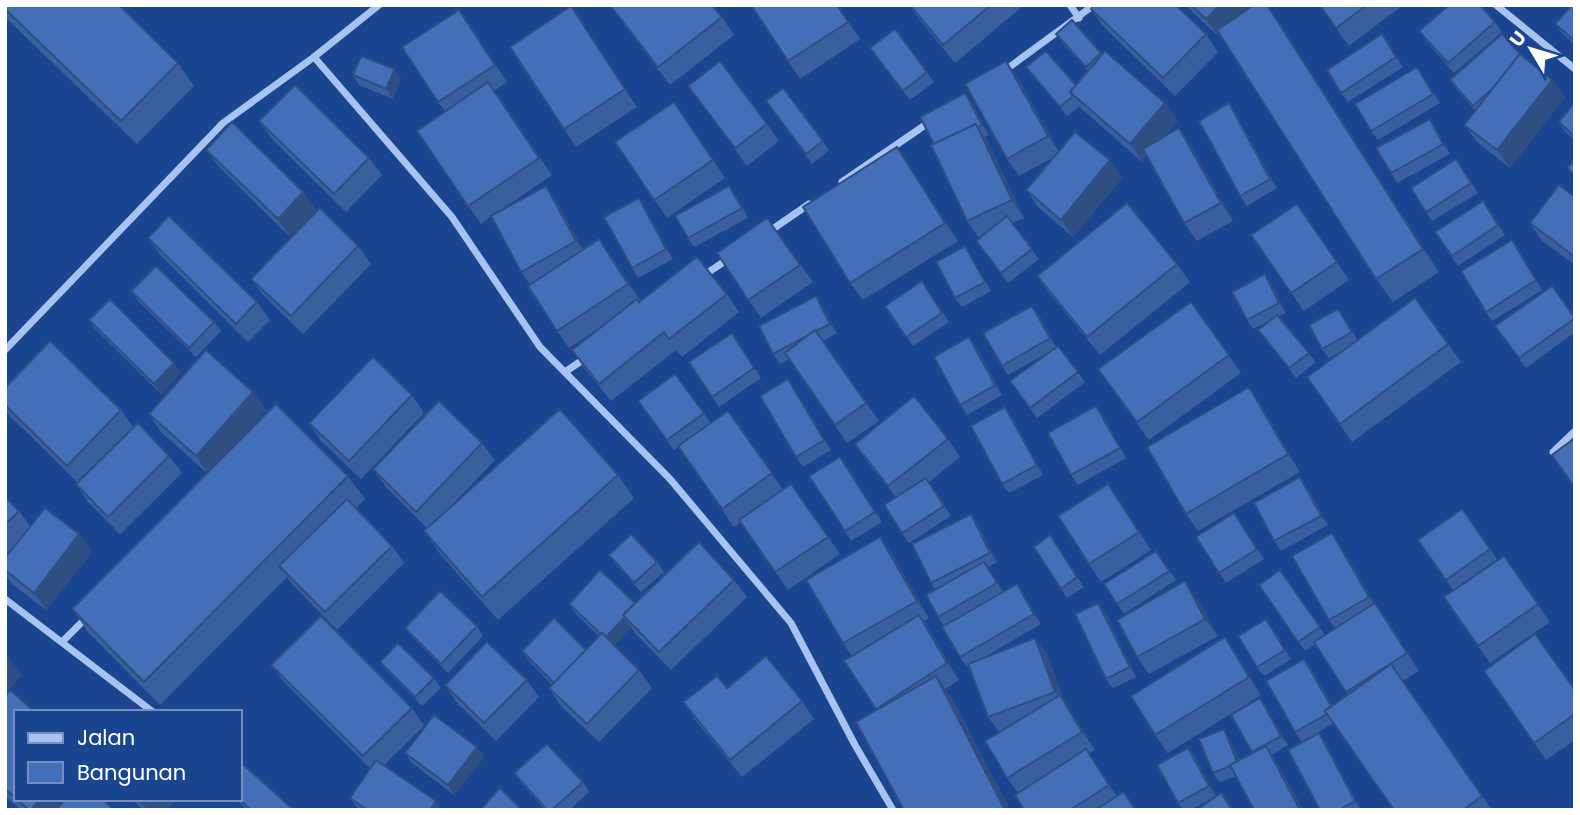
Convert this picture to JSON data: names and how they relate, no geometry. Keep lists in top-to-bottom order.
{
  "legend": ["Jalan", "Bangunan"],
  "north": "top left"
}
